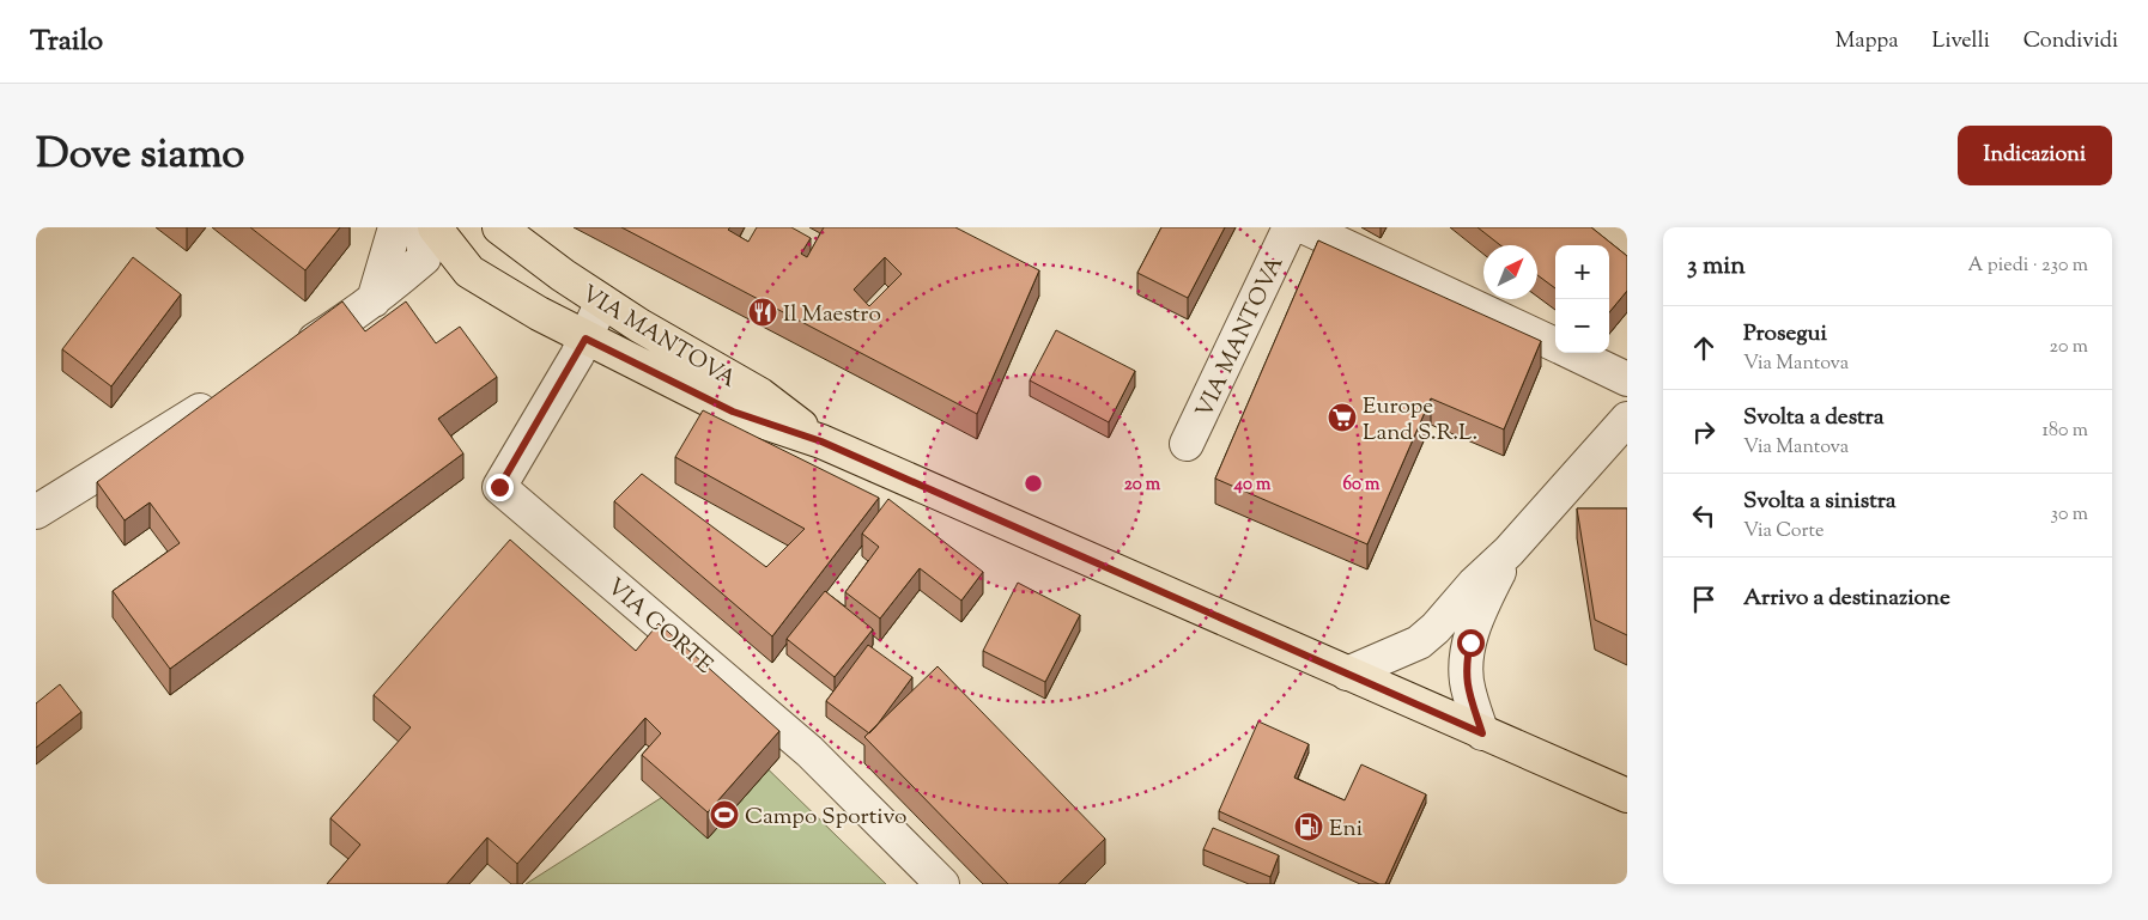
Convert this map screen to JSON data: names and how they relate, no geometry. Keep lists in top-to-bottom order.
{
  "streets": {
    "main road": ["VIA MANTOVA"],
    "street": ["VIA CORTE"]
  },
  "crossings": [
    ["VIA MANTOVA", "VIA CORTE"]
  ],
  "places": {
    "restaurant": ["Il Maestro"],
    "supermarket": ["Europe Land S.R.L."],
    "sports": ["Campo Sportivo"],
    "fuel station": ["Eni"]
  },
  "north": "top right",
  "page": {
    "header": "Trailo",
    "nav": ["Mappa", "Livelli", "Condividi"],
    "title": "Dove siamo",
    "buttons": "Indicazioni",
    "heading": ["3 min", "A piedi · 230 m"],
    "map_buttons": ["+", "−"],
    "list": [
      ["Prosegui", "Via Mantova", "20 m"],
      ["Svolta a destra", "Via Mantova", "180 m"],
      ["Svolta a sinistra", "Via Corte", "30 m"],
      "Arrivo a destinazione"
    ]
  },
  "rings": ["20 m", "40 m", "60 m"]
}
